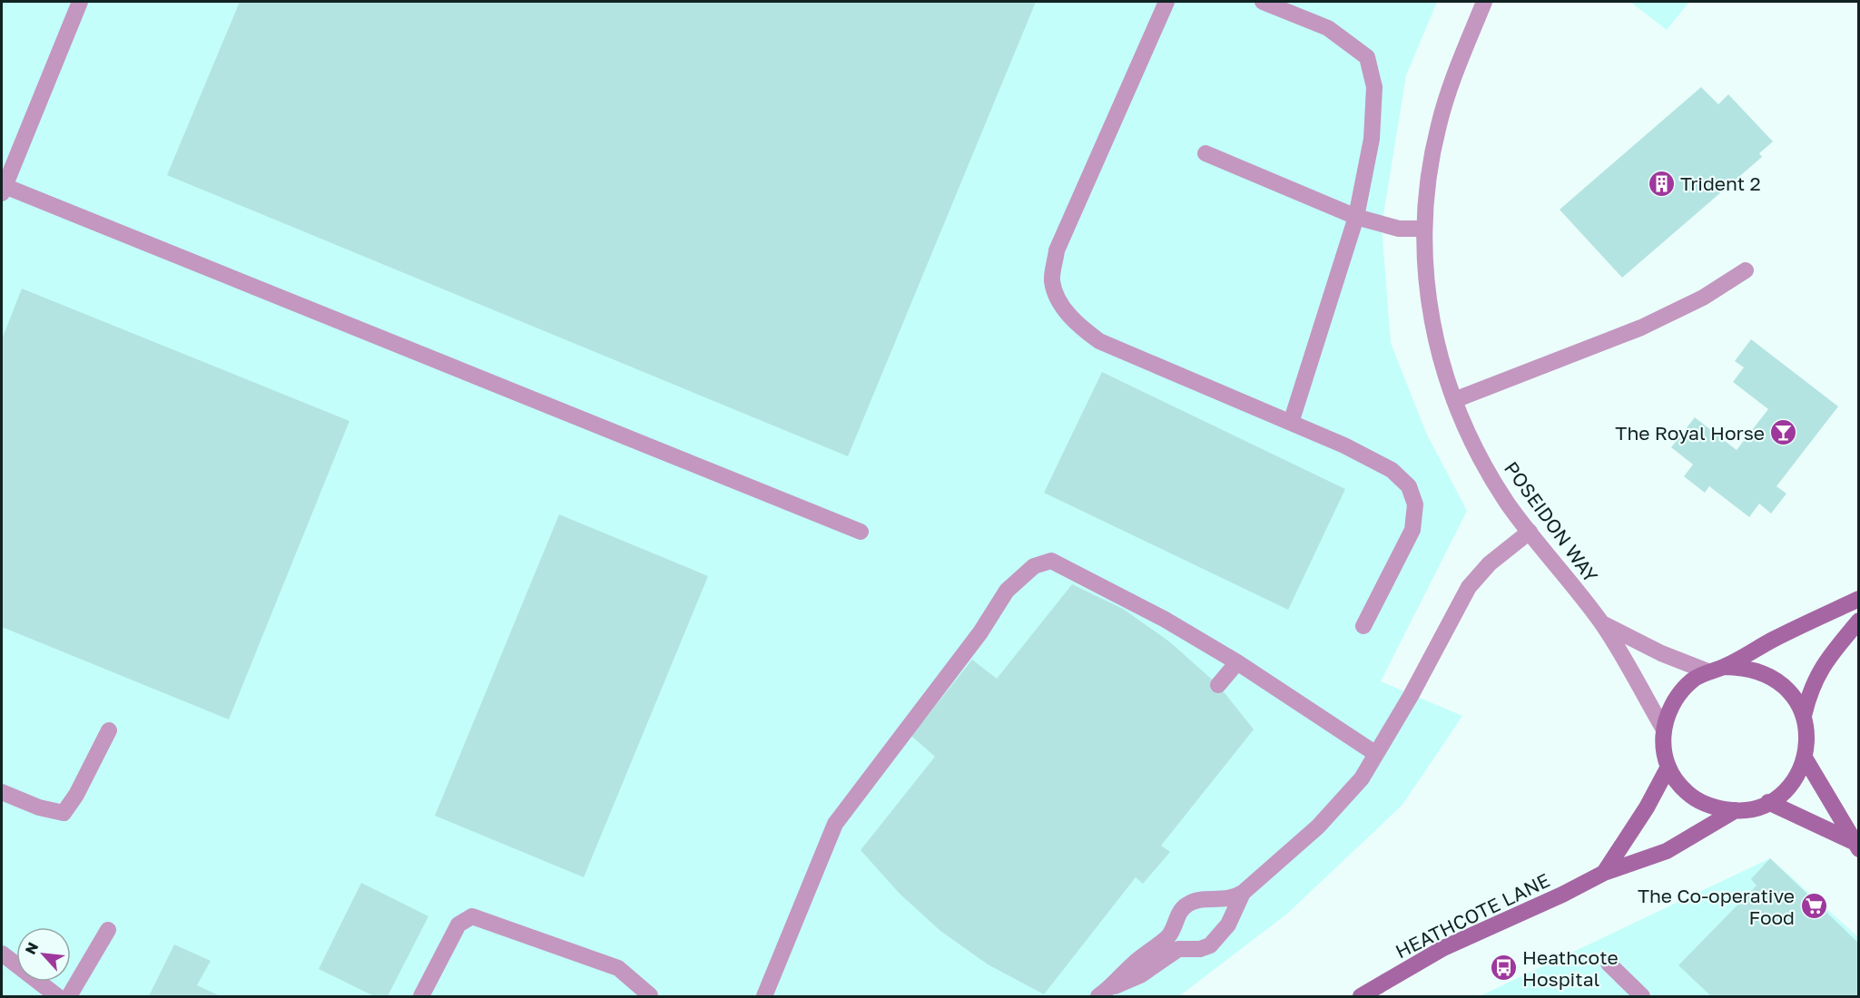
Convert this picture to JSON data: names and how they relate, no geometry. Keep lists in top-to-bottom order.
{
  "streets": {
    "street": ["POSEIDON WAY", "HEATHCOTE LANE"]
  },
  "crossings": [
    ["POSEIDON WAY", "HEATHCOTE LANE"]
  ],
  "places": {
    "building": ["Trident 2"],
    "bar": ["The Royal Horse"],
    "supermarket": ["The Co-operative Food"],
    "bus stop": ["Heathcote Hospital"]
  },
  "north": "top left"
}
